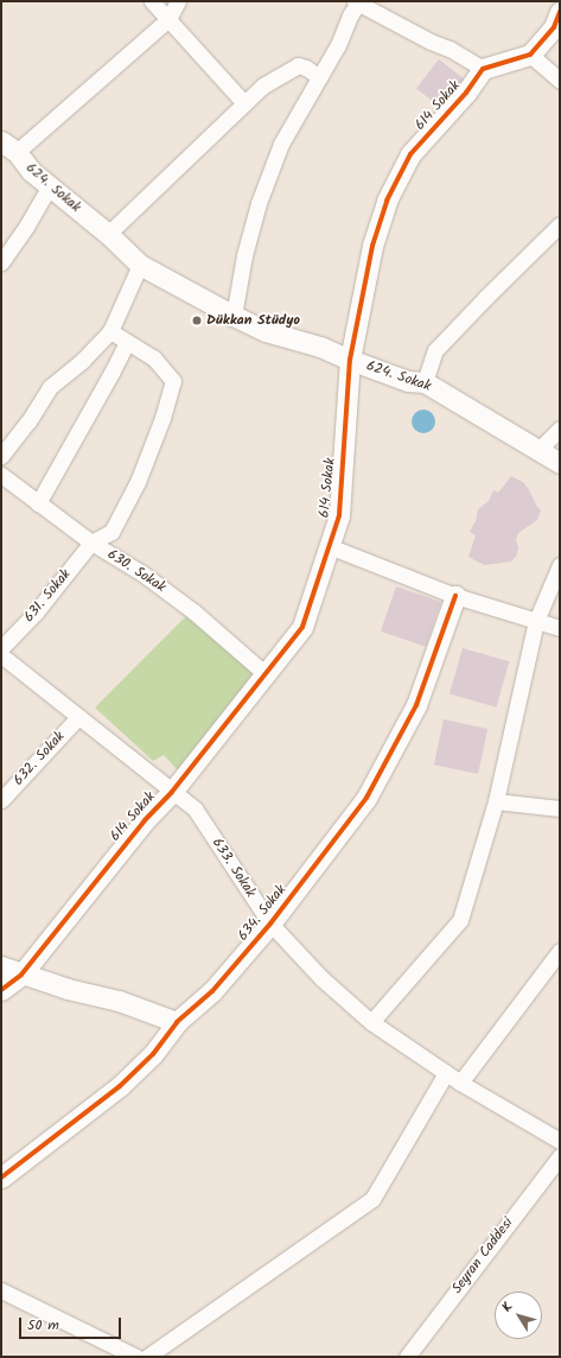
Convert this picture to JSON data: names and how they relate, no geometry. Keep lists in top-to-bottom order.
{
  "streets": {
    "street": [
      "614 Sokak",
      "624. Sokak",
      "630. Sokak",
      "631. Sokak",
      "632. Sokak",
      "633. Sokak",
      "634. Sokak",
      "Seyran Caddesi"
    ]
  },
  "crossings": [
    ["614 Sokak", "624. Sokak"],
    ["614 Sokak", "630. Sokak"],
    ["614 Sokak", "633. Sokak"],
    ["630. Sokak", "631. Sokak"],
    ["632. Sokak", "633. Sokak"],
    ["633. Sokak", "634. Sokak"]
  ],
  "places": ["Dükkan Stüdyo"],
  "scale_bar": "50 m",
  "north": "top left"
}
